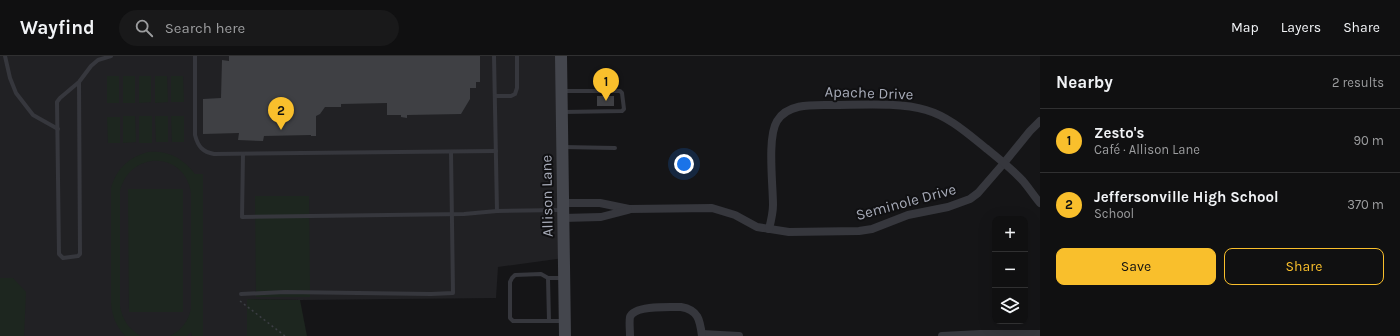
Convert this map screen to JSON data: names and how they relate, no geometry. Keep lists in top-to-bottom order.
{
  "streets": {
    "main road": ["Allison Lane"],
    "street": ["Apache Drive", "Seminole Drive"]
  },
  "crossings": [
    ["Apache Drive", "Seminole Drive"],
    ["Allison Lane", "Seminole Drive"]
  ],
  "page": {
    "header": "Wayfind",
    "search": "Search here",
    "nav": ["Map", "Layers", "Share"],
    "heading": ["Nearby", "2 results"],
    "pins": ["1", "2"],
    "list": [
      {
        "mark": "1",
        "name": "Zesto's",
        "note": "Café · Allison Lane",
        "value": "90 m"
      },
      {
        "mark": "2",
        "name": "Jeffersonville High School",
        "note": "School",
        "value": "370 m"
      }
    ],
    "map_buttons": ["+", "−"],
    "buttons": ["Save", "Share"]
  }
}
